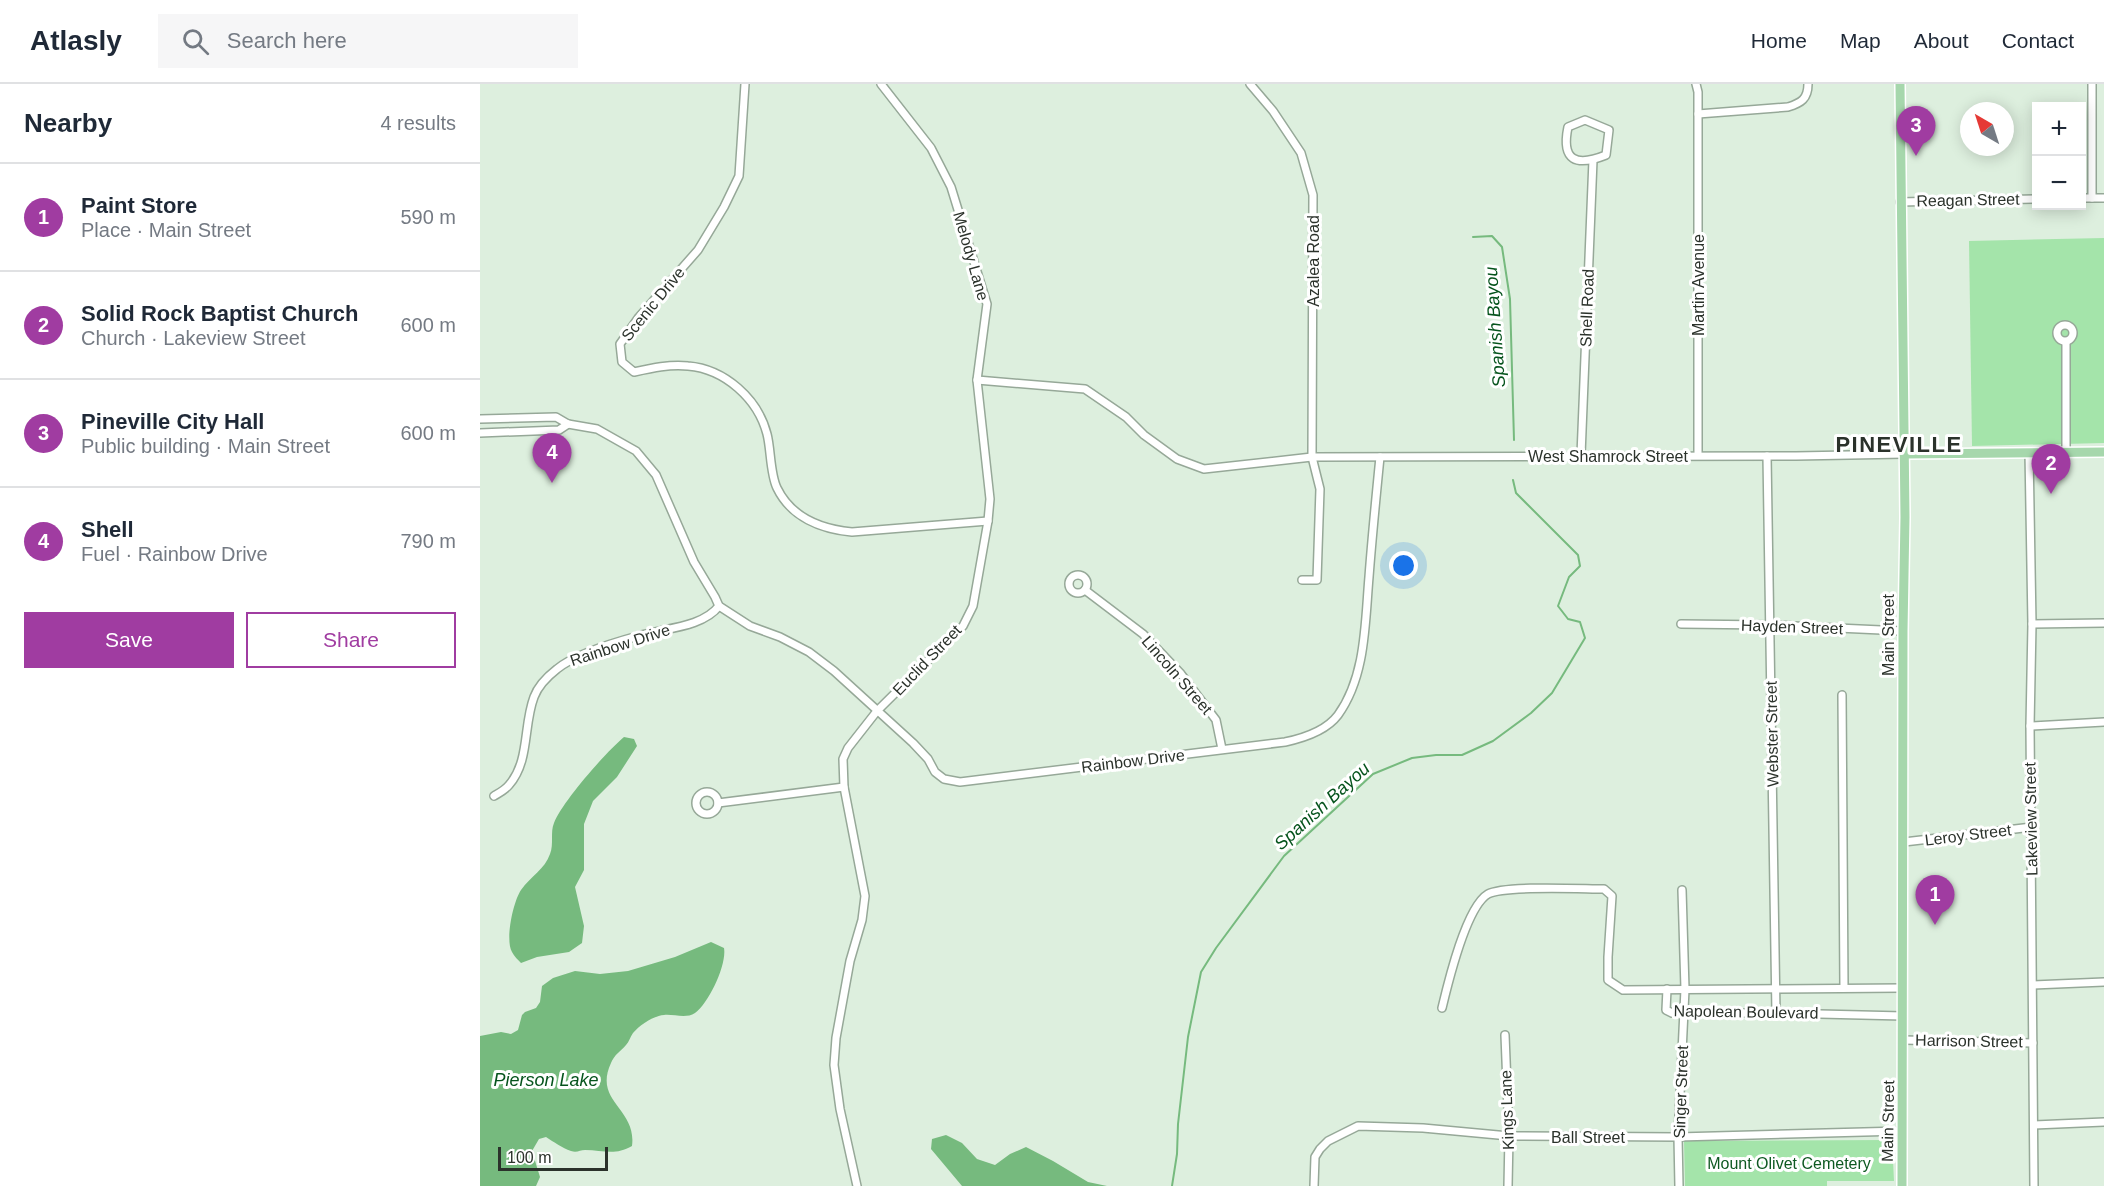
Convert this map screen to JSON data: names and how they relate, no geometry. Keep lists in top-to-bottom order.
{
  "streets": {
    "main road": ["Main Street"],
    "street": [
      "Reagan Street",
      "Melody Lane",
      "Azalea Road",
      "Martin Avenue",
      "Scenic Drive",
      "Shell Road",
      "West Shamrock Street",
      "Hayden Street",
      "Rainbow Drive",
      "Euclid Street",
      "Lincoln Street",
      "Webster Street",
      "Lakeview Street",
      "Leroy Street",
      "Napolean Boulevard",
      "Harrison Street",
      "Singer Street",
      "Kings Lane",
      "Ball Street"
    ]
  },
  "crossings": [
    ["Reagan Street", "Main Street"],
    ["Melody Lane", "Scenic Drive"],
    ["Melody Lane", "West Shamrock Street"],
    ["Melody Lane", "Euclid Street"],
    ["Azalea Road", "West Shamrock Street"],
    ["Martin Avenue", "West Shamrock Street"],
    ["Scenic Drive", "Euclid Street"],
    ["Shell Road", "West Shamrock Street"],
    ["West Shamrock Street", "Main Street"],
    ["West Shamrock Street", "Rainbow Drive"],
    ["West Shamrock Street", "Webster Street"],
    ["Hayden Street", "Main Street"],
    ["Hayden Street", "Webster Street"],
    ["Main Street", "Leroy Street"],
    ["Main Street", "Napolean Boulevard"],
    ["Main Street", "Harrison Street"],
    ["Main Street", "Ball Street"],
    ["Rainbow Drive", "Euclid Street"],
    ["Rainbow Drive", "Lincoln Street"],
    ["Webster Street", "Napolean Boulevard"],
    ["Lakeview Street", "Leroy Street"],
    ["Lakeview Street", "Harrison Street"],
    ["Napolean Boulevard", "Singer Street"],
    ["Singer Street", "Ball Street"],
    ["Kings Lane", "Ball Street"]
  ],
  "districts": ["PINEVILLE"],
  "water": ["Spanish Bayou", "Pierson Lake"],
  "parks": ["Mount Olivet Cemetery"],
  "scale_bar": "100 m",
  "north": "top left",
  "page": {
    "header": "Atlasly",
    "search": "Search here",
    "nav": [
      "Home",
      "Map",
      "About",
      "Contact"
    ],
    "heading": ["Nearby", "4 results"],
    "map_buttons": ["+", "−"],
    "pins": [
      "3",
      "4",
      "2",
      "1"
    ],
    "list": [
      {
        "mark": "1",
        "name": "Paint Store",
        "note": "Place · Main Street",
        "value": "590 m"
      },
      {
        "mark": "2",
        "name": "Solid Rock Baptist Church",
        "note": "Church · Lakeview Street",
        "value": "600 m"
      },
      {
        "mark": "3",
        "name": "Pineville City Hall",
        "note": "Public building · Main Street",
        "value": "600 m"
      },
      {
        "mark": "4",
        "name": "Shell",
        "note": "Fuel · Rainbow Drive",
        "value": "790 m"
      }
    ],
    "buttons": ["Save", "Share"],
    "scale": "100 m"
  }
}
